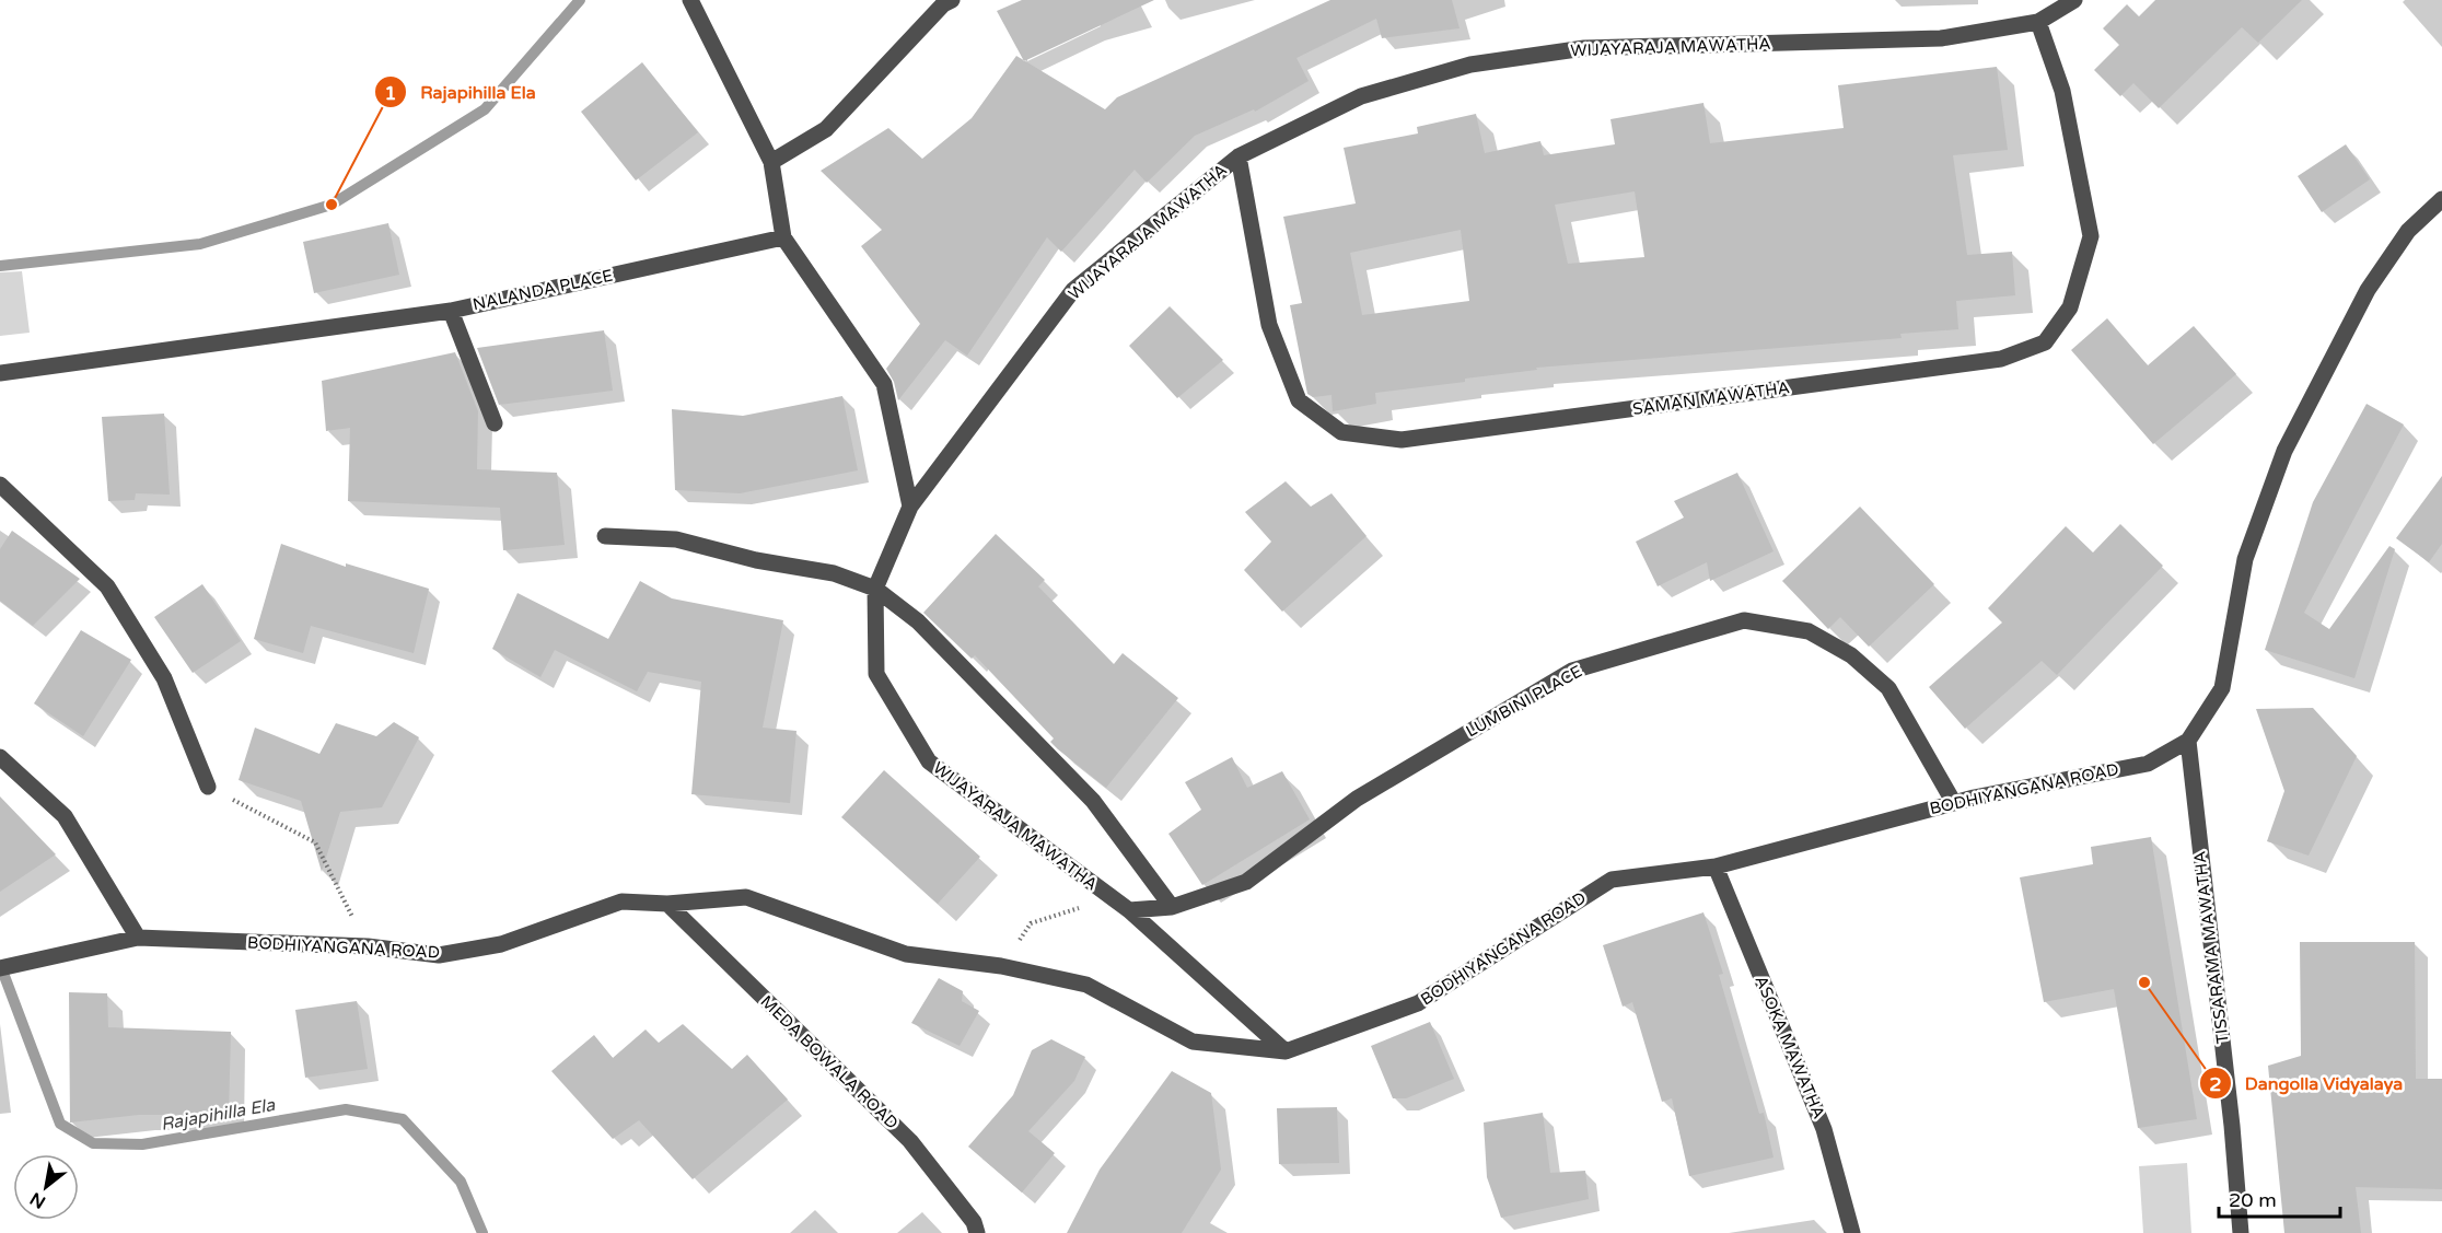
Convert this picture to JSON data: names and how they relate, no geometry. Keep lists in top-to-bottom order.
{
  "streets": {
    "street": [
      "WIJAYARAJA MAWATHA",
      "NALANDA PLACE",
      "SAMAN MAWATHA",
      "LUMBINI PLACE",
      "BODHIYANGANA ROAD",
      "TISSARAMA MAWATHA",
      "ASOKA MAWATHA",
      "MEDA BOWALA ROAD"
    ]
  },
  "crossings": [
    ["WIJAYARAJA MAWATHA", "SAMAN MAWATHA"],
    ["WIJAYARAJA MAWATHA", "LUMBINI PLACE"],
    ["WIJAYARAJA MAWATHA", "BODHIYANGANA ROAD"],
    ["LUMBINI PLACE", "BODHIYANGANA ROAD"],
    ["BODHIYANGANA ROAD", "TISSARAMA MAWATHA"],
    ["BODHIYANGANA ROAD", "ASOKA MAWATHA"],
    ["BODHIYANGANA ROAD", "MEDA BOWALA ROAD"]
  ],
  "water": ["Rajapihilla Ela"],
  "places": ["Rajapihilla Ela", "Dangolla Vidyalaya"],
  "scale_bar": "20 m",
  "north": "bottom left"
}
